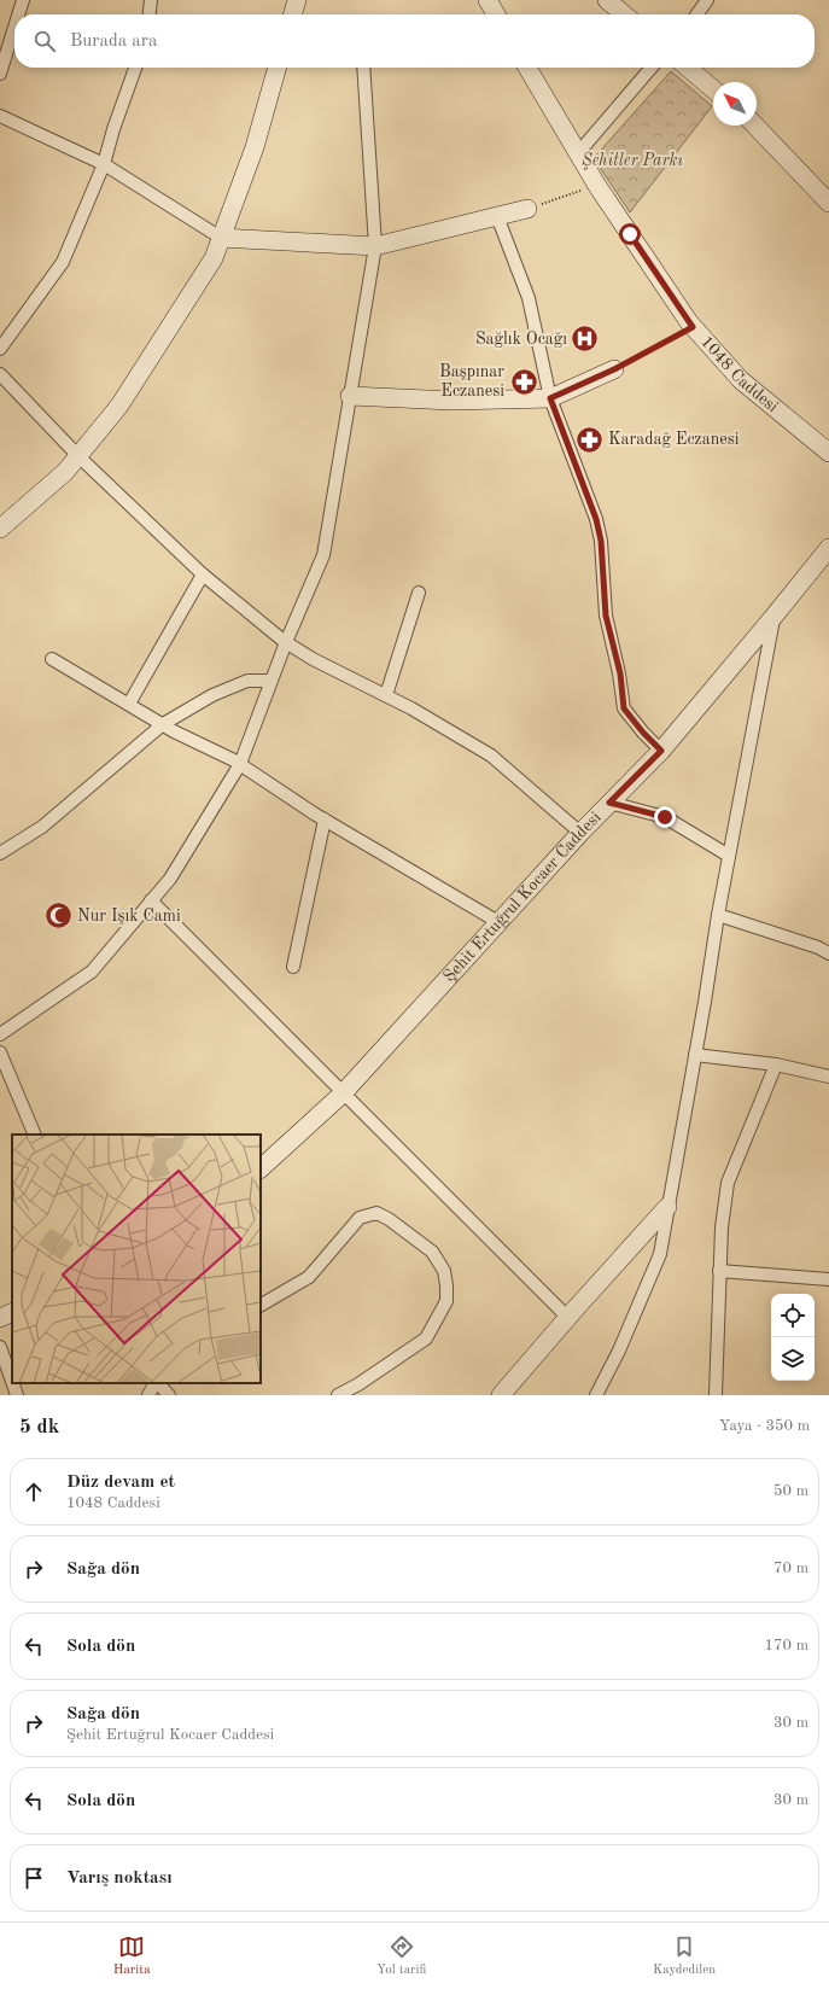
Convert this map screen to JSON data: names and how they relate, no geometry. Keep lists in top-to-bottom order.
{
  "streets": {
    "street": ["1048 Caddesi", "Şehit Ertuğrul Kocaer Caddesi"]
  },
  "parks": ["Şehitler Parkı"],
  "places": {
    "hospital": ["Sağlık Ocağı"],
    "pharmacy": ["Başpınar Eczanesi", "Karadağ Eczanesi"],
    "mosque": ["Nur Işık Cami"]
  },
  "north": "top left",
  "page": {
    "search": "Burada ara",
    "heading": ["5 dk", "Yaya · 350 m"],
    "list": [
      ["Düz devam et", "1048 Caddesi", "50 m"],
      ["Sağa dön", "70 m"],
      ["Sola dön", "170 m"],
      ["Sağa dön", "Şehit Ertuğrul Kocaer Caddesi", "30 m"],
      ["Sola dön", "30 m"],
      "Varış noktası"
    ],
    "nav": ["Harita", "Yol tarifi", "Kaydedilen"]
  }
}
